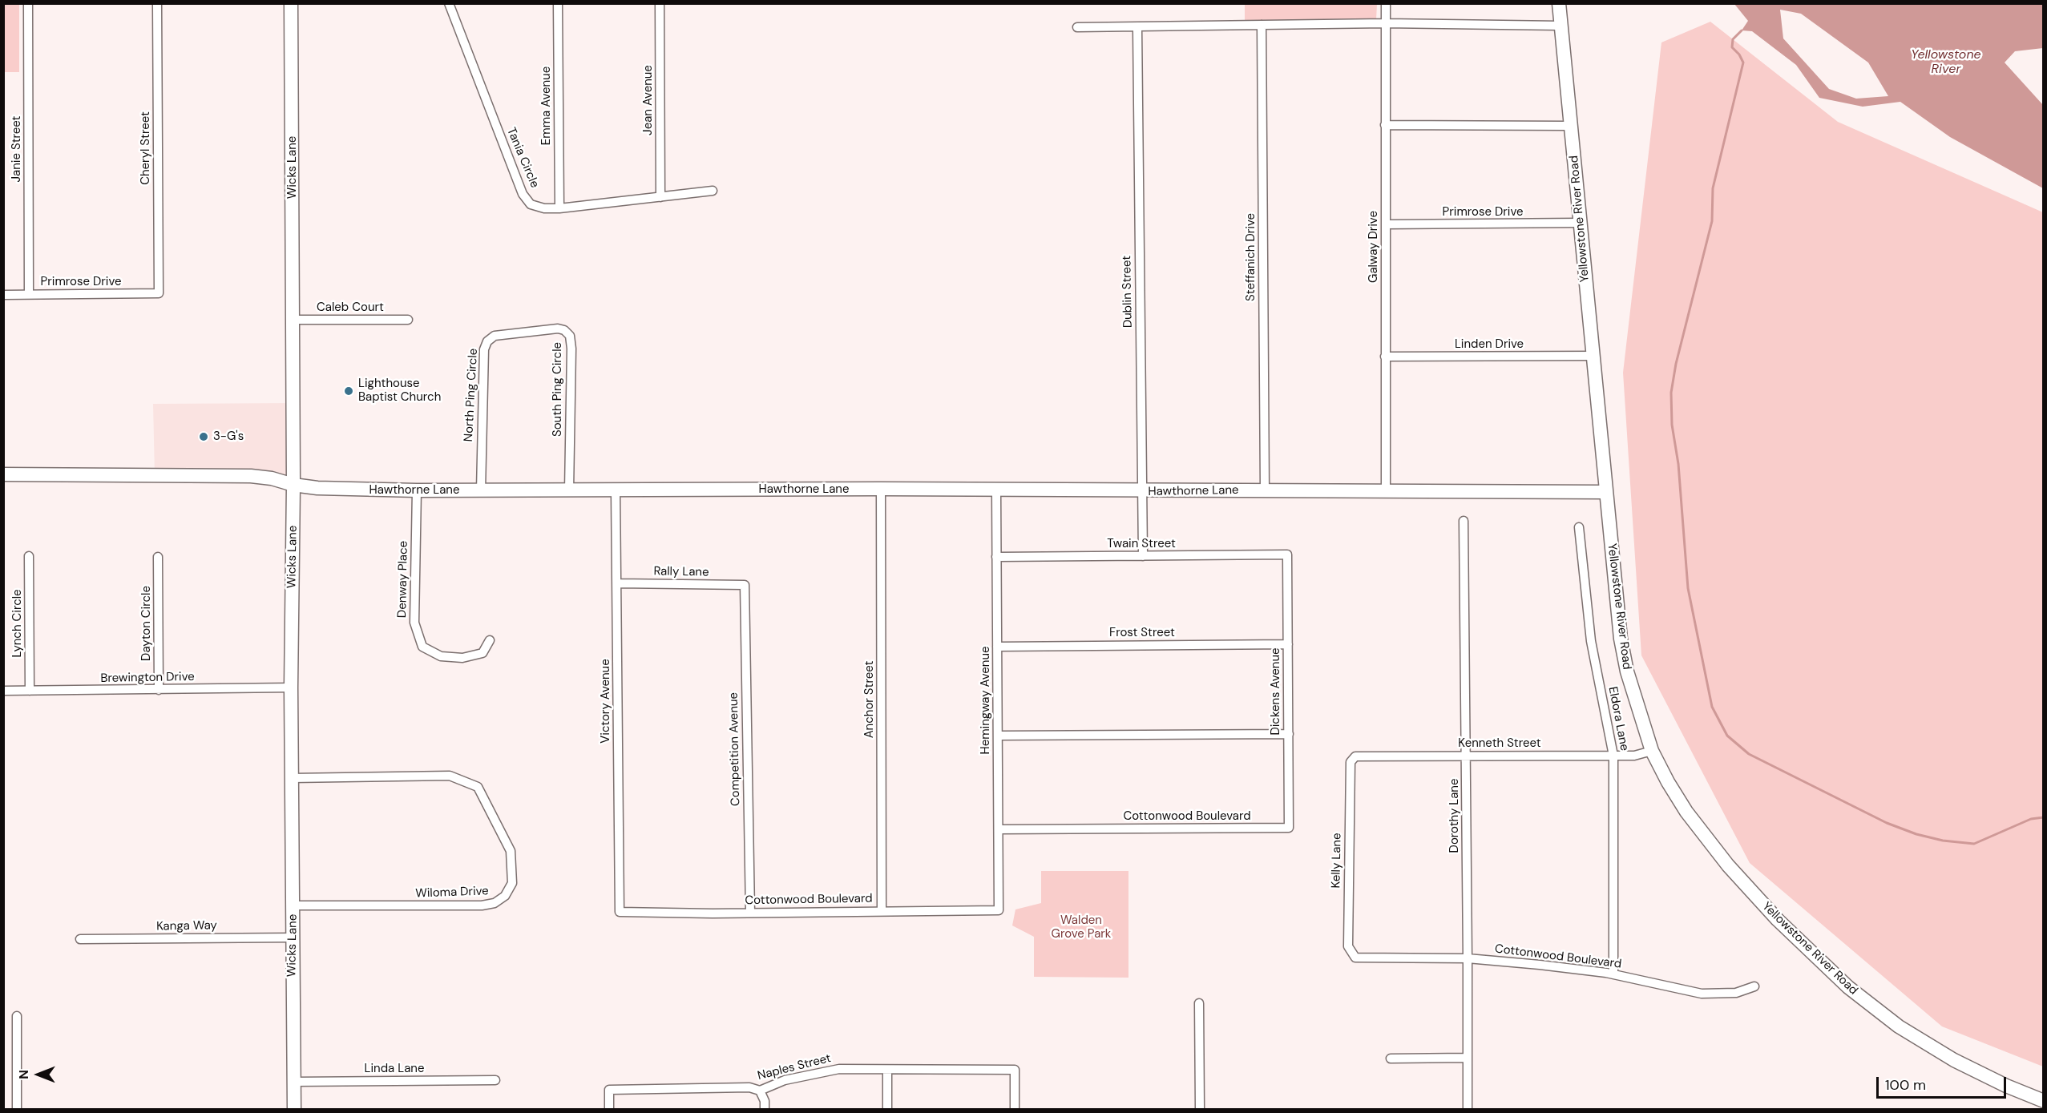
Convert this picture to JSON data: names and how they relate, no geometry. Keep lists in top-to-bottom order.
{
  "streets": {
    "street": [
      "Jean Avenue",
      "Emma Avenue",
      "Cheryl Street",
      "Janie Street",
      "Tania Circle",
      "Wicks Lane",
      "Primrose Drive",
      "Yellowstone River Road",
      "Galway Drive",
      "Steffanich Drive",
      "Dublin Street",
      "Caleb Court",
      "Linden Drive",
      "South Ping Circle",
      "North Ping Circle",
      "Hawthorne Lane",
      "Twain Street",
      "Rally Lane",
      "Denway Place",
      "Lynch Circle",
      "Dayton Circle",
      "Frost Street",
      "Brewington Drive",
      "Dickens Avenue",
      "Anchor Street",
      "Hemingway Avenue",
      "Victory Avenue",
      "Eldora Lane",
      "Kenneth Street",
      "Competition Avenue",
      "Dorothy Lane",
      "Cottonwood Boulevard",
      "Kelly Lane",
      "Wiloma Drive",
      "Kanga Way",
      "Naples Street",
      "Linda Lane"
    ]
  },
  "crossings": [
    ["Jean Avenue", "Tania Circle"],
    ["Emma Avenue", "Tania Circle"],
    ["Cheryl Street", "Primrose Drive"],
    ["Janie Street", "Primrose Drive"],
    ["Wicks Lane", "Caleb Court"],
    ["Wicks Lane", "Hawthorne Lane"],
    ["Wicks Lane", "Brewington Drive"],
    ["Wicks Lane", "Wiloma Drive"],
    ["Wicks Lane", "Kanga Way"],
    ["Wicks Lane", "Linda Lane"],
    ["Primrose Drive", "Yellowstone River Road"],
    ["Primrose Drive", "Galway Drive"],
    ["Yellowstone River Road", "Linden Drive"],
    ["Yellowstone River Road", "Hawthorne Lane"],
    ["Yellowstone River Road", "Kenneth Street"],
    ["Galway Drive", "Linden Drive"],
    ["Galway Drive", "Hawthorne Lane"],
    ["Steffanich Drive", "Hawthorne Lane"],
    ["Dublin Street", "Hawthorne Lane"],
    ["Dublin Street", "Twain Street"],
    ["South Ping Circle", "North Ping Circle"],
    ["South Ping Circle", "Hawthorne Lane"],
    ["North Ping Circle", "Hawthorne Lane"],
    ["Hawthorne Lane", "Denway Place"],
    ["Hawthorne Lane", "Anchor Street"],
    ["Hawthorne Lane", "Hemingway Avenue"],
    ["Hawthorne Lane", "Victory Avenue"],
    ["Twain Street", "Dickens Avenue"],
    ["Twain Street", "Hemingway Avenue"],
    ["Rally Lane", "Victory Avenue"],
    ["Rally Lane", "Competition Avenue"],
    ["Lynch Circle", "Brewington Drive"],
    ["Dayton Circle", "Brewington Drive"],
    ["Frost Street", "Dickens Avenue"],
    ["Frost Street", "Hemingway Avenue"],
    ["Dickens Avenue", "Cottonwood Boulevard"],
    ["Anchor Street", "Cottonwood Boulevard"],
    ["Hemingway Avenue", "Cottonwood Boulevard"],
    ["Victory Avenue", "Cottonwood Boulevard"],
    ["Eldora Lane", "Kenneth Street"],
    ["Eldora Lane", "Cottonwood Boulevard"],
    ["Kenneth Street", "Dorothy Lane"],
    ["Kenneth Street", "Kelly Lane"],
    ["Competition Avenue", "Cottonwood Boulevard"],
    ["Dorothy Lane", "Cottonwood Boulevard"],
    ["Cottonwood Boulevard", "Kelly Lane"]
  ],
  "water": ["Yellowstone River"],
  "parks": ["Walden Grove Park"],
  "places": ["Lighthouse Baptist Church", "3-G's"],
  "scale_bar": "100 m",
  "north": "left"
}
